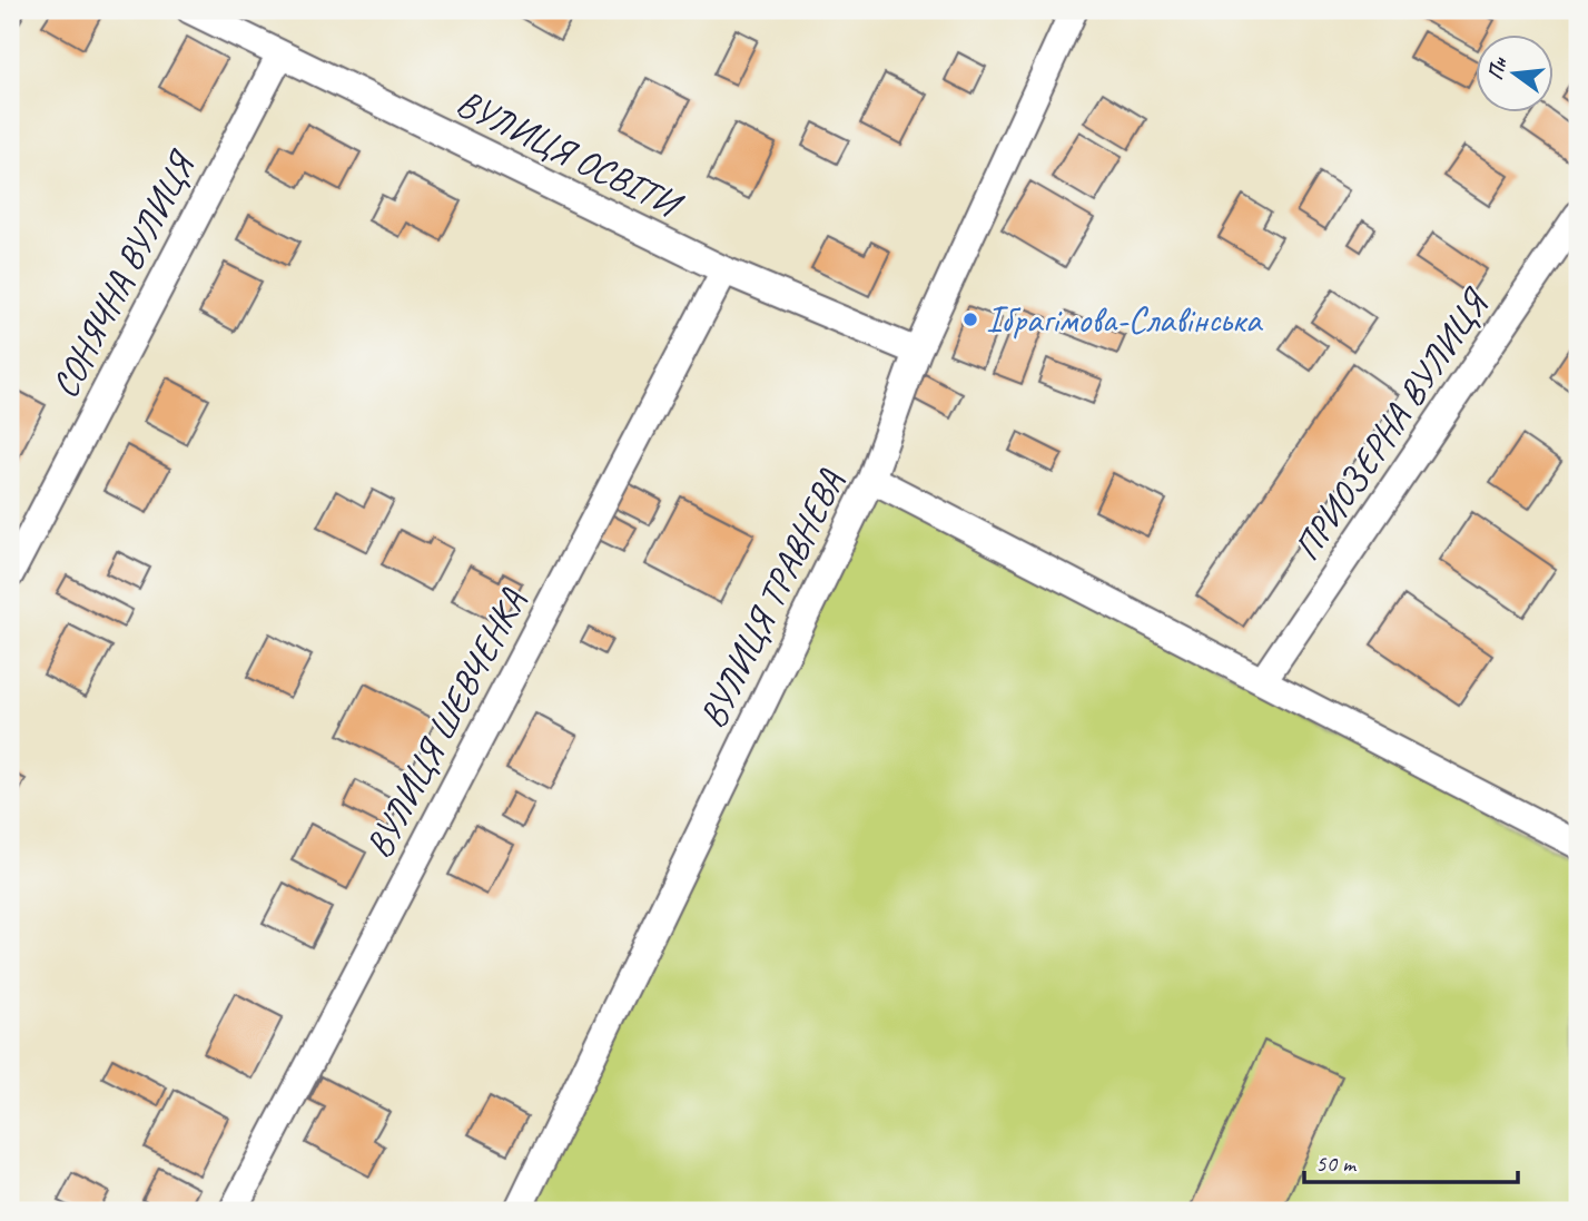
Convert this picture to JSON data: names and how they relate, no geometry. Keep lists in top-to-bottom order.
{
  "streets": {
    "street": [
      "ВУЛИЦЯ ОСВІТИ",
      "СОНЯЧНА ВУЛИЦЯ",
      "ПРИОЗЕРНА ВУЛИЦЯ",
      "ВУЛИЦЯ ТРАВНЕВА",
      "ВУЛИЦЯ ШЕВЧЕНКА"
    ]
  },
  "crossings": [
    ["ВУЛИЦЯ ОСВІТИ", "СОНЯЧНА ВУЛИЦЯ"],
    ["ВУЛИЦЯ ОСВІТИ", "ВУЛИЦЯ ТРАВНЕВА"],
    ["ВУЛИЦЯ ОСВІТИ", "ВУЛИЦЯ ШЕВЧЕНКА"]
  ],
  "places": ["Ібрагімова-Славінська"],
  "scale_bar": "50 m",
  "north": "left"
}
